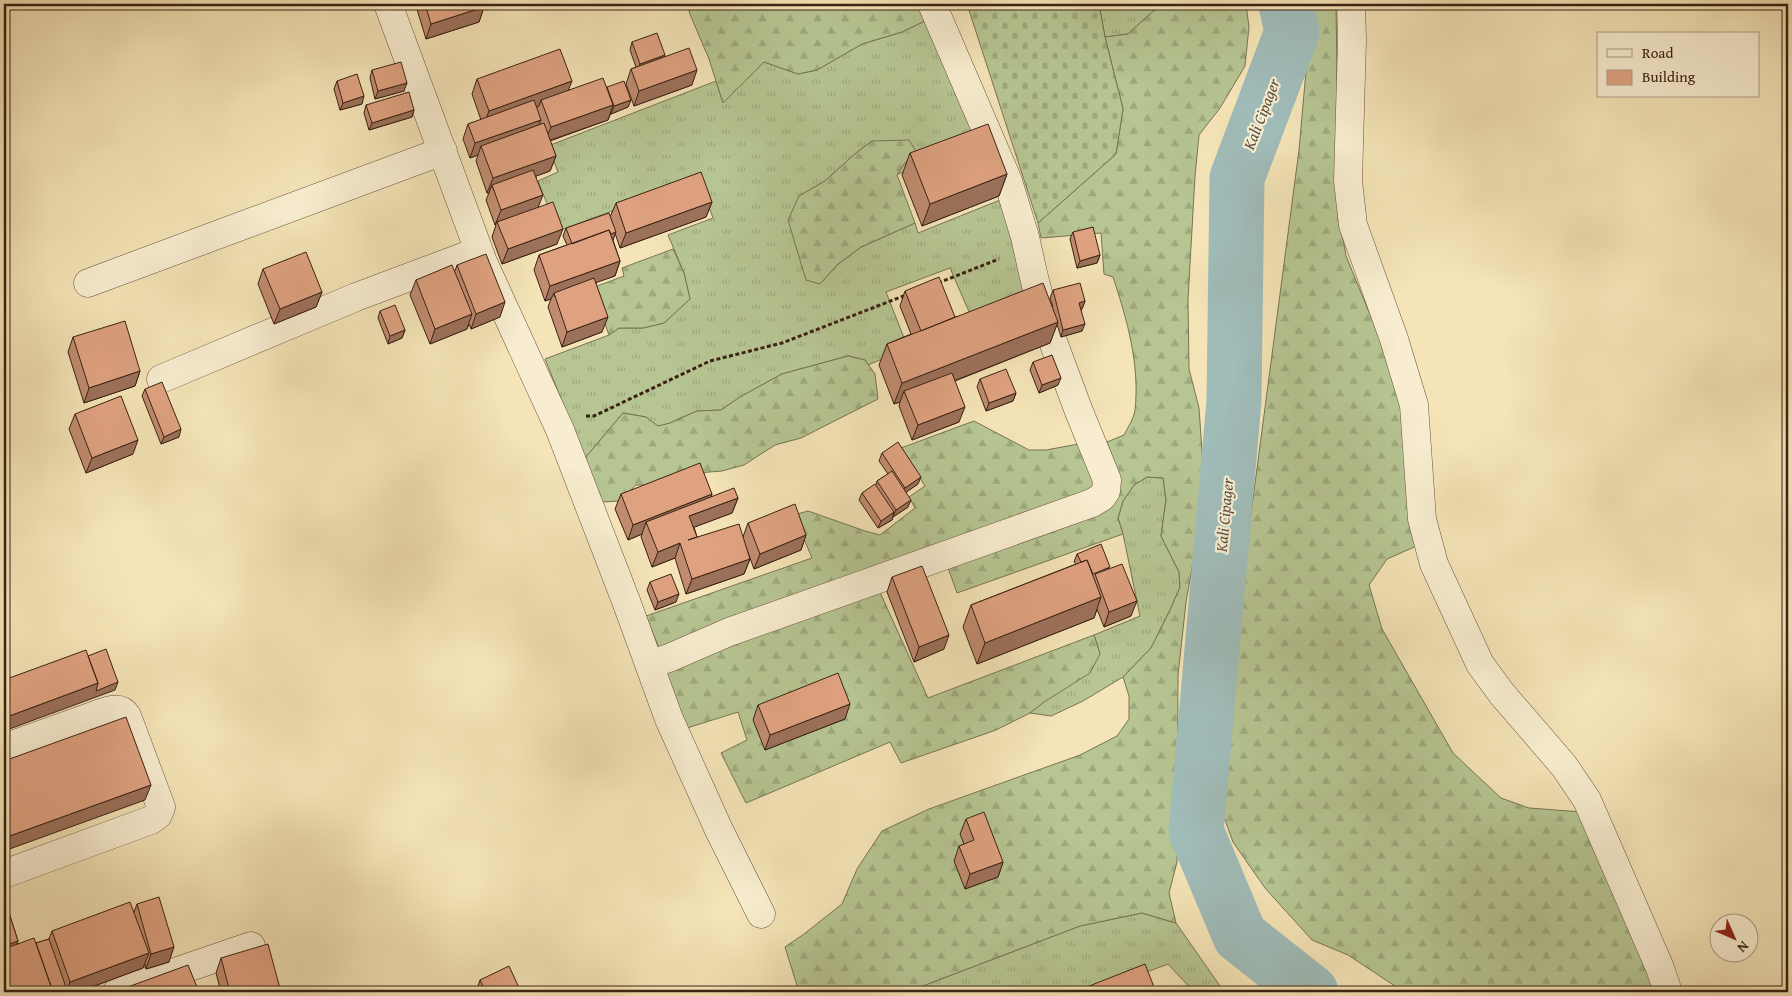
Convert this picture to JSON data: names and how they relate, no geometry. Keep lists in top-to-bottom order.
{
  "water": ["Kali Cipager"],
  "legend": ["Road", "Building"],
  "north": "bottom right"
}
